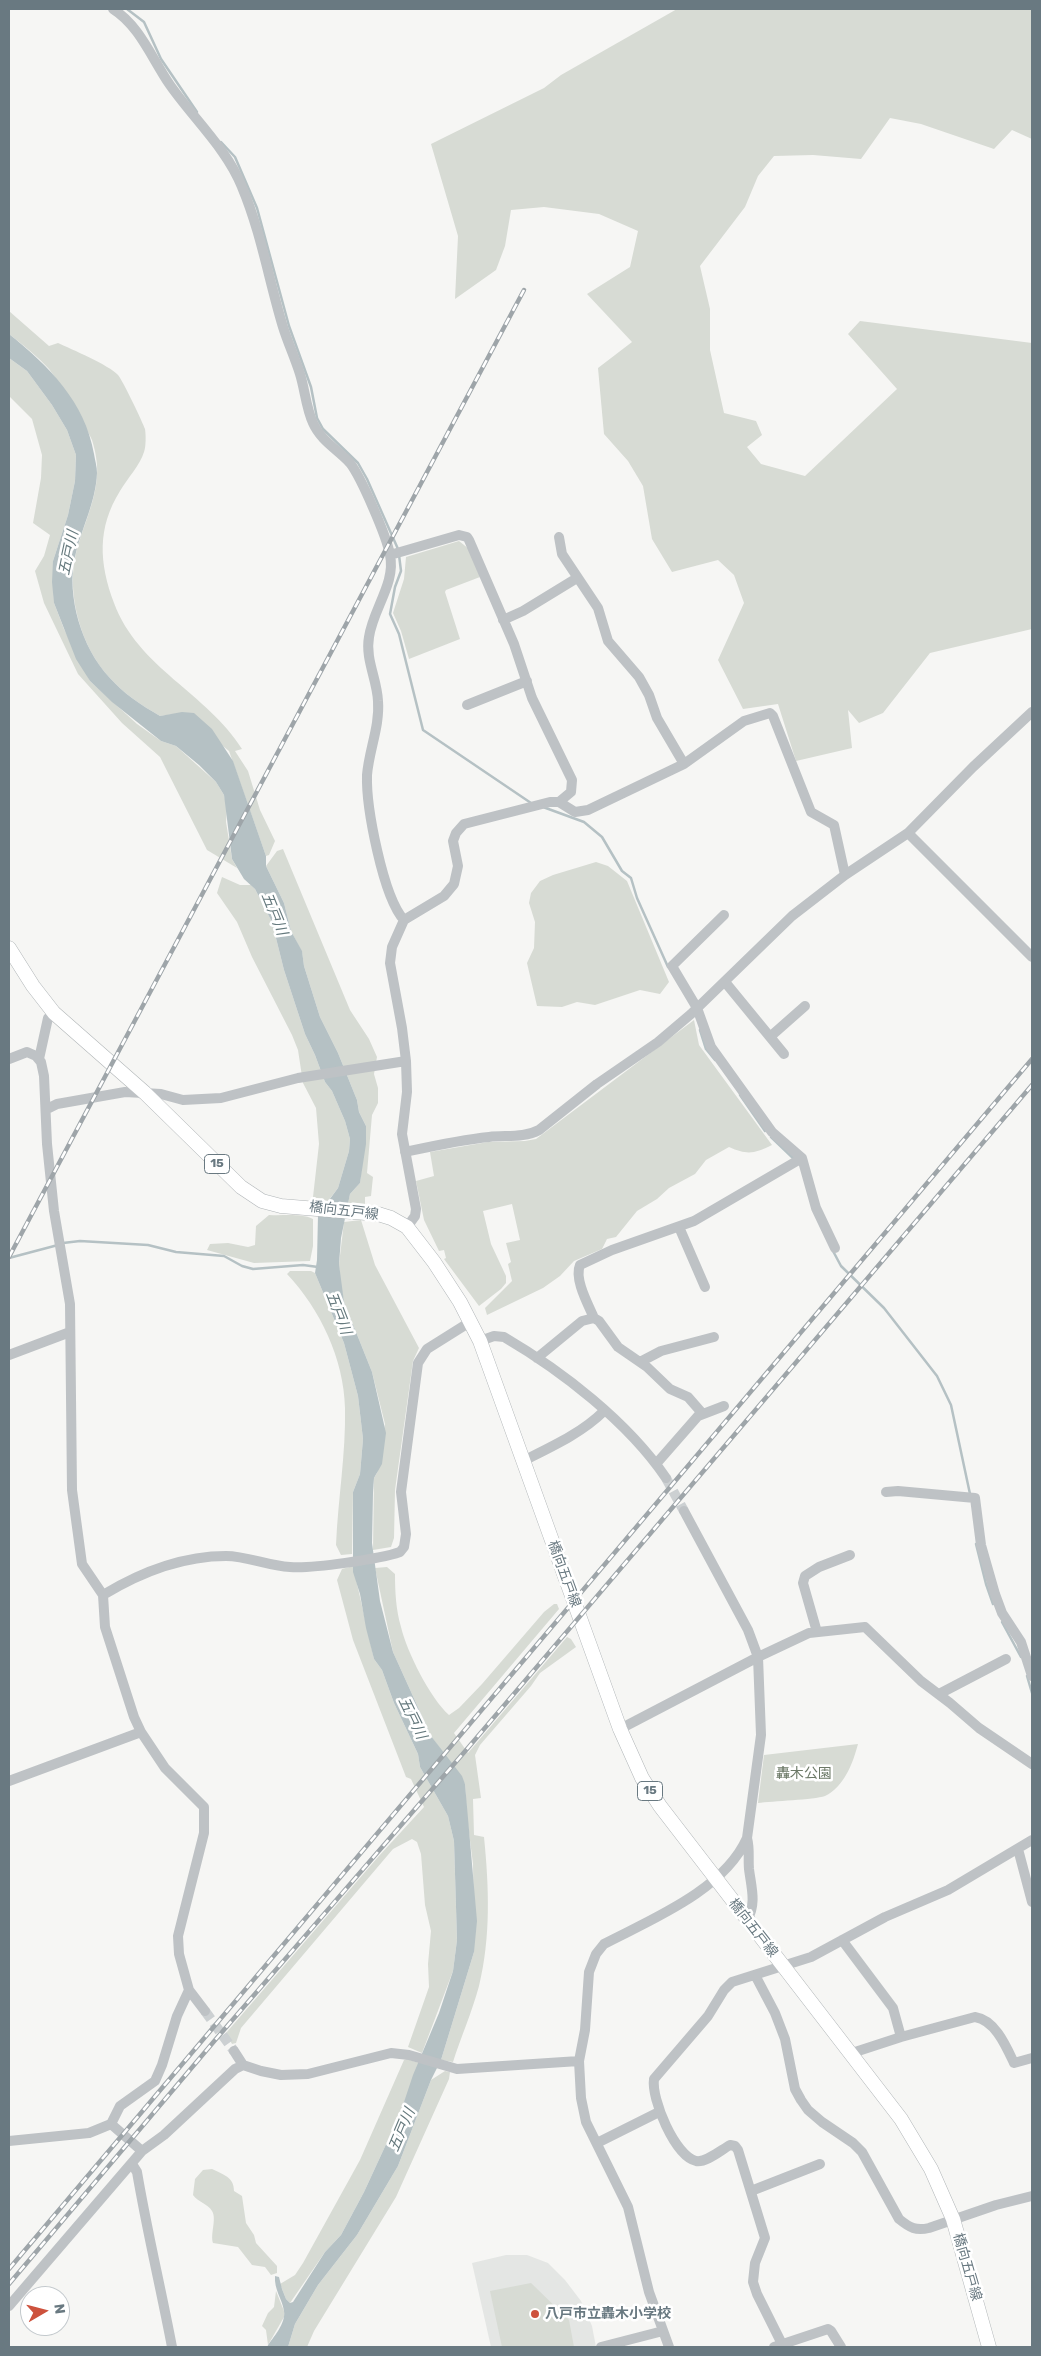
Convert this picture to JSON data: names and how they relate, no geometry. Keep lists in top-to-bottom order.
{
  "streets": {
    "main road": ["15", "橋向五戸線"]
  },
  "water": ["五戸川"],
  "parks": ["轟木公園"],
  "places": ["八戸市立轟木小学校"],
  "north": "right"
}
